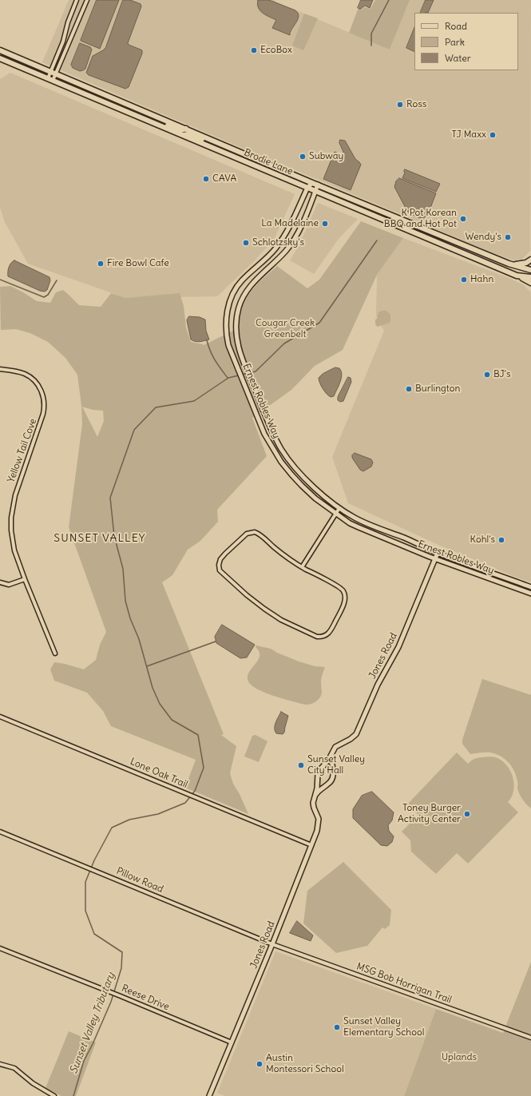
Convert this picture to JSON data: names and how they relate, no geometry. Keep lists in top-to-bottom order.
{
  "streets": {
    "main road": ["Brodie Lane"],
    "street": [
      "Ernest Robles Way",
      "Yellow Tail Cove",
      "Jones Road",
      "Lone Oak Trail",
      "Pillow Road",
      "MSG Bob Horrigan Trail",
      "Reese Drive"
    ]
  },
  "crossings": [
    ["Brodie Lane", "Ernest Robles Way"],
    ["Ernest Robles Way", "Jones Road"],
    ["Jones Road", "Lone Oak Trail"],
    ["Jones Road", "Pillow Road"],
    ["Jones Road", "MSG Bob Horrigan Trail"],
    ["Jones Road", "Reese Drive"],
    ["Pillow Road", "MSG Bob Horrigan Trail"]
  ],
  "districts": ["SUNSET VALLEY"],
  "water": ["Sunset Valley Tributary"],
  "parks": ["Cougar Creek Greenbelt", "Uplands"],
  "places": [
    "EcoBox",
    "Ross",
    "TJ Maxx",
    "Subway",
    "CAVA",
    "K Pot Korean BBQ and Hot Pot",
    "La Madelaine",
    "Wendy's",
    "Schlotzsky's",
    "Fire Bowl Cafe",
    "Hahn",
    "BJ's",
    "Burlington",
    "Kohl's",
    "Sunset Valley City Hall",
    "Toney Burger Activity Center",
    "Sunset Valley Elementary School",
    "Austin Montessori School"
  ],
  "legend": ["Road", "Park", "Water"]
}
